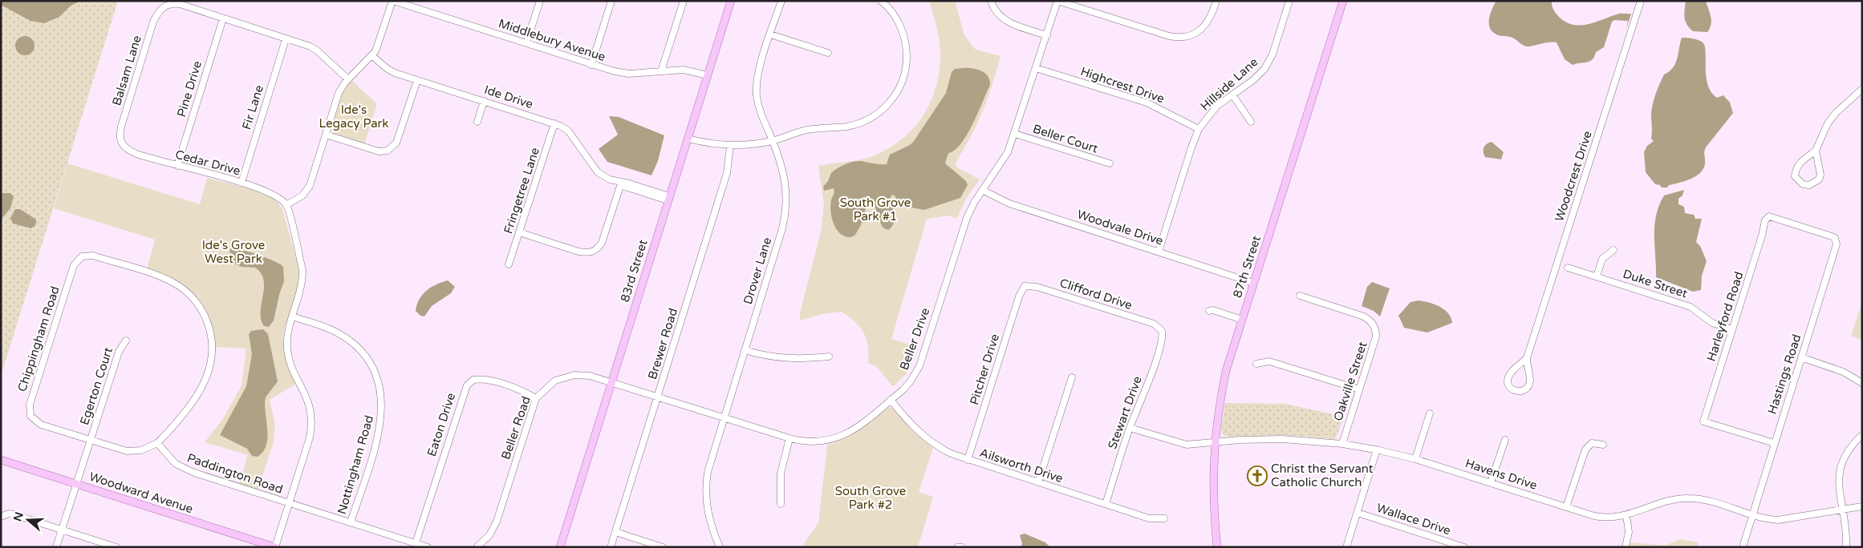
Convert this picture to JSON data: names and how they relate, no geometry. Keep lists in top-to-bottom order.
{
  "streets": {
    "main road": ["87th Street", "83rd Street", "Woodward Avenue"],
    "street": [
      "Middlebury Avenue",
      "Balsam Lane",
      "Hillside Lane",
      "Highcrest Drive",
      "Pine Drive",
      "Ide Drive",
      "Fir Lane",
      "Beller Court",
      "Cedar Drive",
      "Woodcrest Drive",
      "Fringetree Lane",
      "Woodvale Drive",
      "Drover Lane",
      "Duke Street",
      "Clifford Drive",
      "Harleyford Road",
      "Chippingham Road",
      "Beller Drive",
      "Brewer Road",
      "Pitcher Drive",
      "Hastings Road",
      "Oakville Street",
      "Egerton Court",
      "Stewart Drive",
      "Eaton Drive",
      "Beller Road",
      "Nottingham Road",
      "Ailsworth Drive",
      "Paddington Road",
      "Havens Drive",
      "Wallace Drive"
    ]
  },
  "crossings": [
    ["Middlebury Avenue", "83rd Street"],
    ["Balsam Lane", "Pine Drive"],
    ["Balsam Lane", "Cedar Drive"],
    ["Hillside Lane", "Highcrest Drive"],
    ["Hillside Lane", "Woodvale Drive"],
    ["Highcrest Drive", "Beller Drive"],
    ["Pine Drive", "Cedar Drive"],
    ["Ide Drive", "Fringetree Lane"],
    ["Ide Drive", "83rd Street"],
    ["Fir Lane", "Cedar Drive"],
    ["Beller Court", "Beller Drive"],
    ["Woodvale Drive", "87th Street"],
    ["Woodvale Drive", "Beller Drive"],
    ["87th Street", "Havens Drive"],
    ["83rd Street", "Beller Drive"],
    ["83rd Street", "Beller Road"],
    ["Drover Lane", "Beller Drive"],
    ["Duke Street", "Harleyford Road"],
    ["Clifford Drive", "Pitcher Drive"],
    ["Clifford Drive", "Stewart Drive"],
    ["Harleyford Road", "Hastings Road"],
    ["Chippingham Road", "Egerton Court"],
    ["Chippingham Road", "Paddington Road"],
    ["Beller Drive", "Brewer Road"],
    ["Beller Drive", "Beller Road"],
    ["Beller Drive", "Ailsworth Drive"],
    ["Pitcher Drive", "Ailsworth Drive"],
    ["Hastings Road", "Havens Drive"],
    ["Oakville Street", "Havens Drive"],
    ["Egerton Court", "Woodward Avenue"],
    ["Stewart Drive", "Ailsworth Drive"],
    ["Stewart Drive", "Havens Drive"],
    ["Eaton Drive", "Beller Road"],
    ["Eaton Drive", "Paddington Road"],
    ["Nottingham Road", "Paddington Road"]
  ],
  "parks": [
    "Ide's Legacy Park",
    "South Grove Park #1",
    "Ide's Grove West Park",
    "South Grove Park #2"
  ],
  "places": {
    "church": ["Christ the Servant Catholic Church"]
  },
  "north": "left"
}
